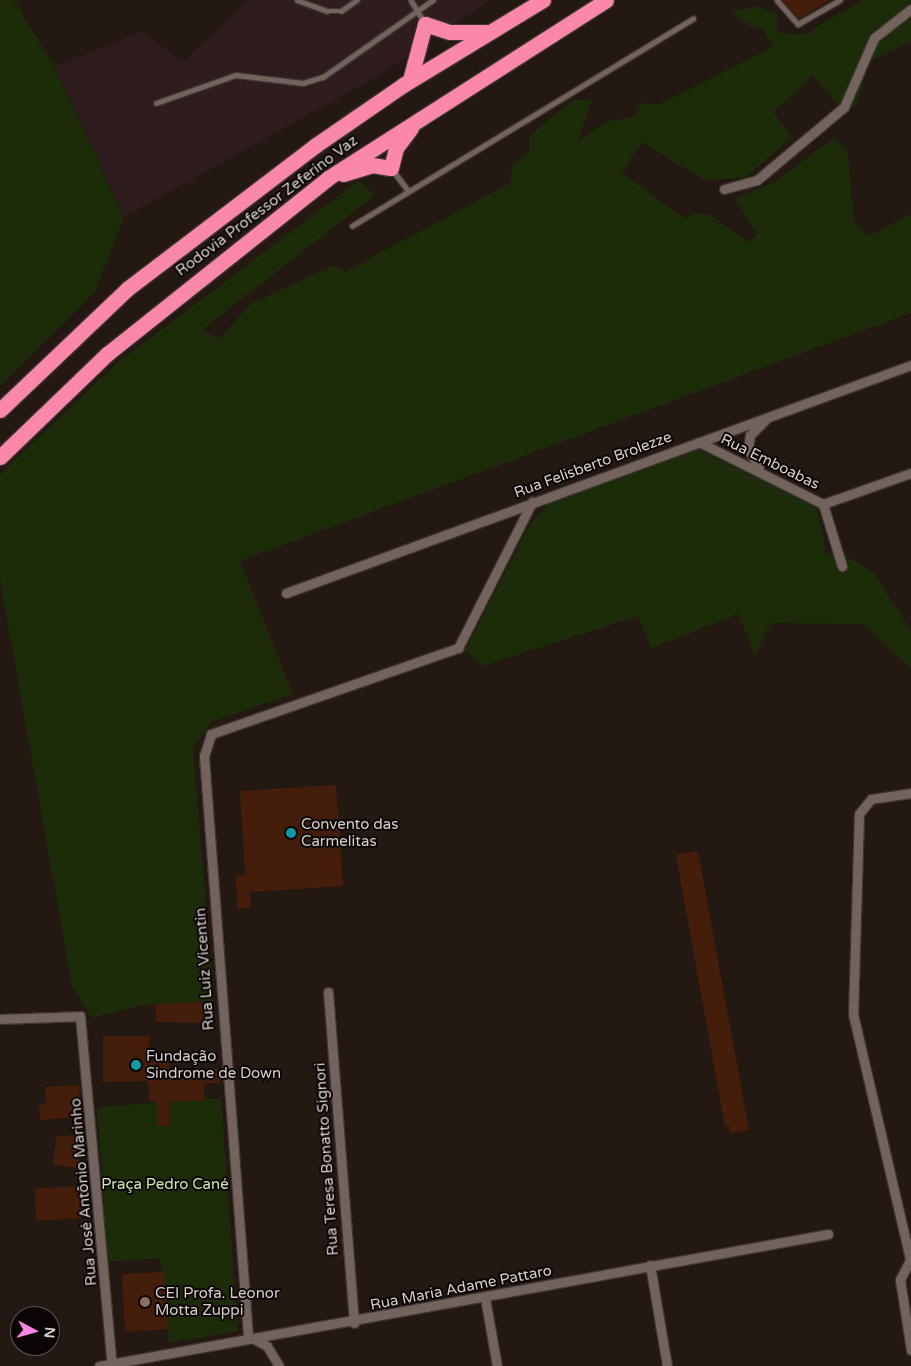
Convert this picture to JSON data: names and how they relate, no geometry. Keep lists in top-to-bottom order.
{
  "streets": {
    "highway": ["Rodovia Professor Zeferino Vaz"],
    "street": [
      "Rua Emboabas",
      "Rua Felisberto Brolezze",
      "Rua Luiz Vicentin",
      "Rua Teresa Bonatto Signori",
      "Rua José Antônio Marinho",
      "Rua Maria Adame Pattaro"
    ]
  },
  "crossings": [
    ["Rua Emboabas", "Rua Felisberto Brolezze"],
    ["Rua Felisberto Brolezze", "Rua Luiz Vicentin"],
    ["Rua Luiz Vicentin", "Rua Maria Adame Pattaro"],
    ["Rua Teresa Bonatto Signori", "Rua Maria Adame Pattaro"],
    ["Rua José Antônio Marinho", "Rua Maria Adame Pattaro"]
  ],
  "parks": ["Praça Pedro Cané"],
  "places": ["Convento das Carmelitas", "Fundação Sindrome de Down", "CEI Profa. Leonor Motta Zuppi"],
  "north": "right"
}
